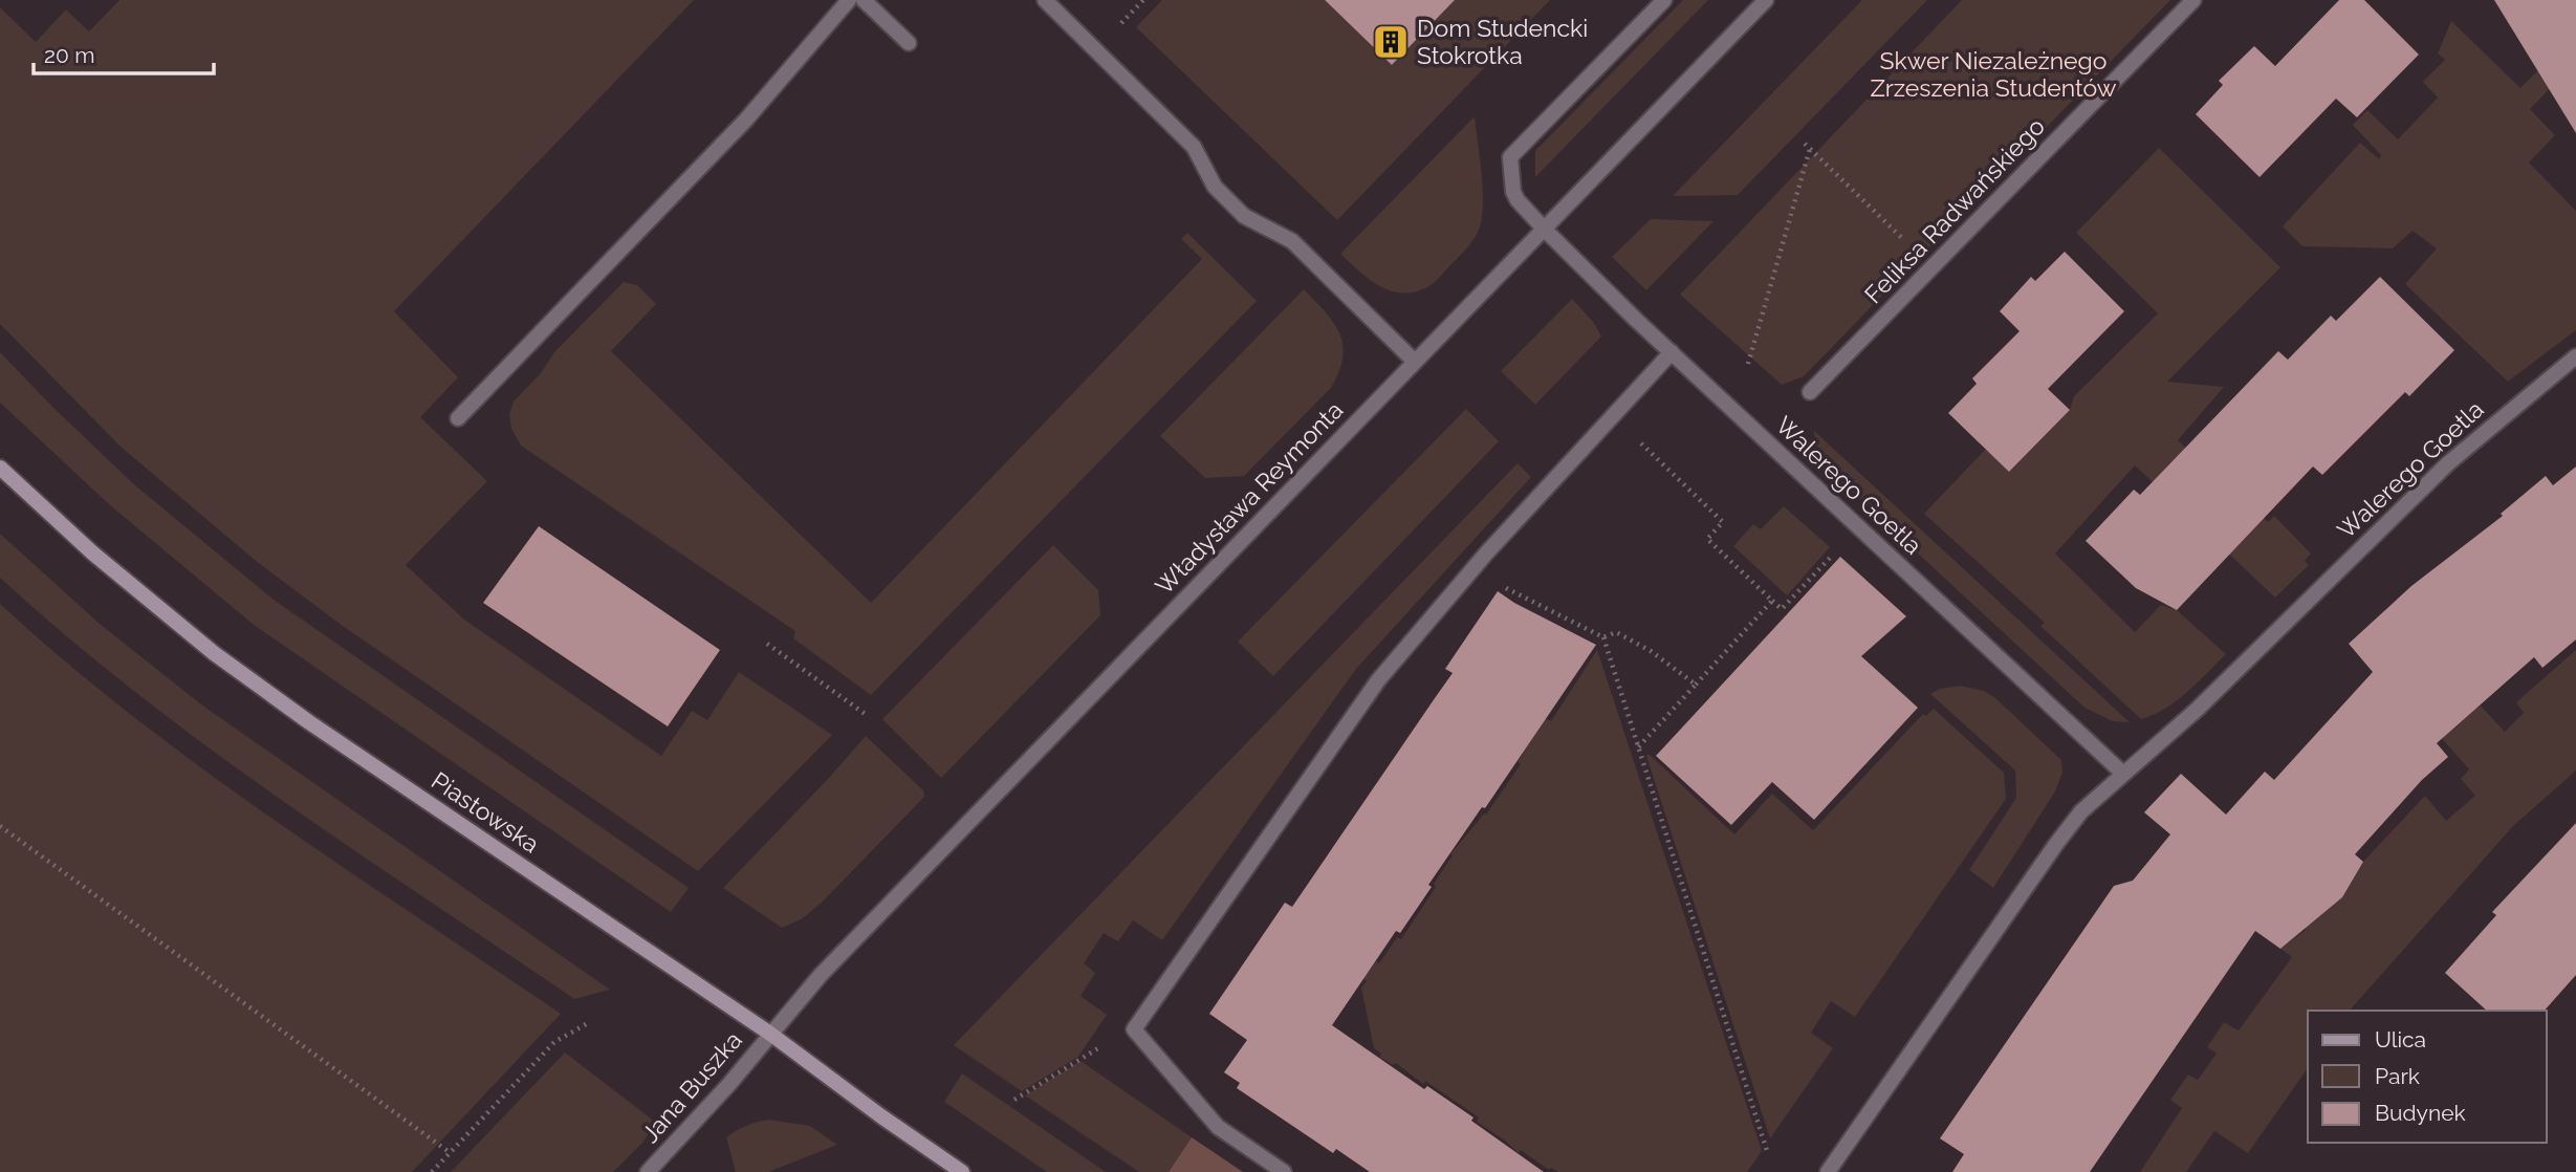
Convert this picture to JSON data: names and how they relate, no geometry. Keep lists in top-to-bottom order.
{
  "streets": {
    "street": [
      "Feliksa Radwańskiego",
      "Walerego Goetla",
      "Władysława Reymonta",
      "Piastowska",
      "Jana Buszka"
    ]
  },
  "crossings": [
    ["Walerego Goetla", "Władysława Reymonta"],
    ["Władysława Reymonta", "Piastowska"],
    ["Władysława Reymonta", "Jana Buszka"],
    ["Piastowska", "Jana Buszka"]
  ],
  "parks": ["Skwer Niezależnego Zrzeszenia Studentów"],
  "places": {
    "building": ["Dom Studencki Stokrotka"]
  },
  "legend": ["Ulica", "Park", "Budynek"],
  "scale_bar": "20 m"
}
